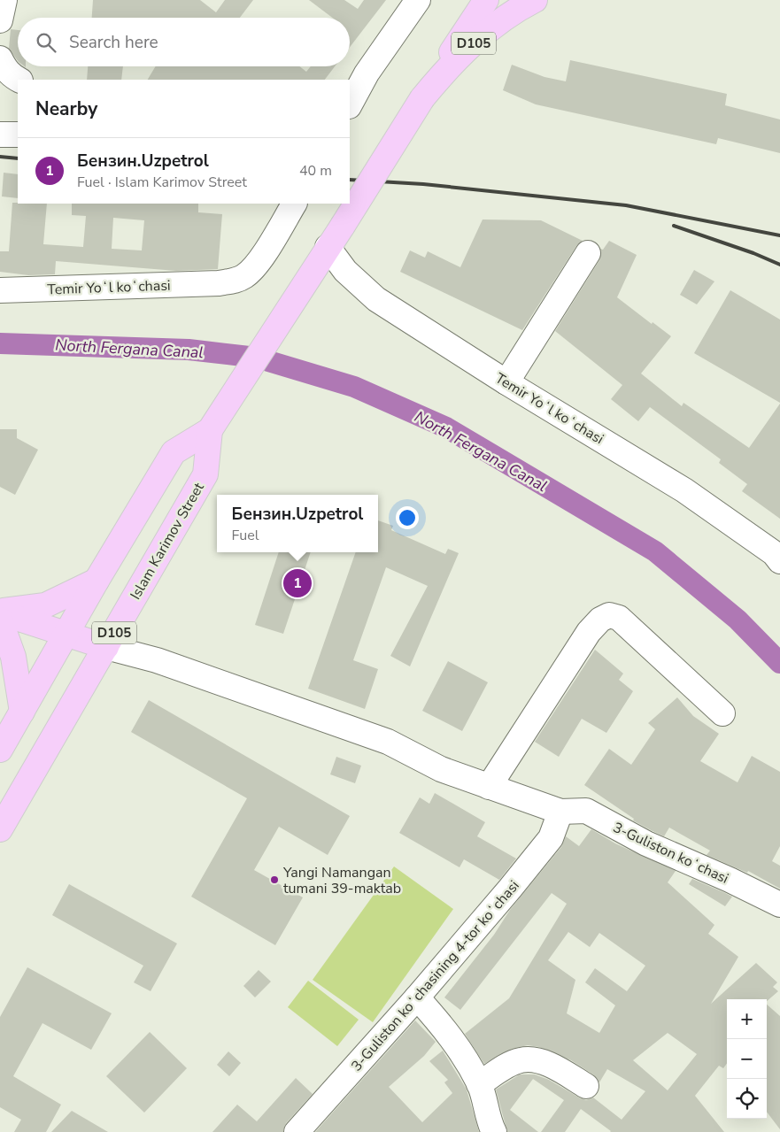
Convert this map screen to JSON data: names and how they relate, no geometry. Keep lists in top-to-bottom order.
{
  "streets": {
    "main road": ["D105", "Islam Karimov Street"],
    "street": ["Temir Yoʻl koʻchasi", "3-Guliston koʻchasi", "3-Guliston koʻchasining 4-tor koʻchasi"]
  },
  "crossings": [
    ["D105", "Islam Karimov Street"],
    ["Temir Yoʻl koʻchasi", "Islam Karimov Street"],
    ["3-Guliston koʻchasi", "3-Guliston koʻchasining 4-tor koʻchasi"]
  ],
  "water": ["North Fergana Canal"],
  "places": ["Yangi Namangan tumani 39-maktab"],
  "page": {
    "search": "Search here",
    "heading": "Nearby",
    "list": [
      {
        "mark": "1",
        "name": "Бензин.Uzpetrol",
        "note": "Fuel · Islam Karimov Street",
        "value": "40 m"
      }
    ],
    "popup": ["Бензин.Uzpetrol", "Fuel"],
    "pins": "1",
    "map_buttons": ["+", "−"]
  }
}
